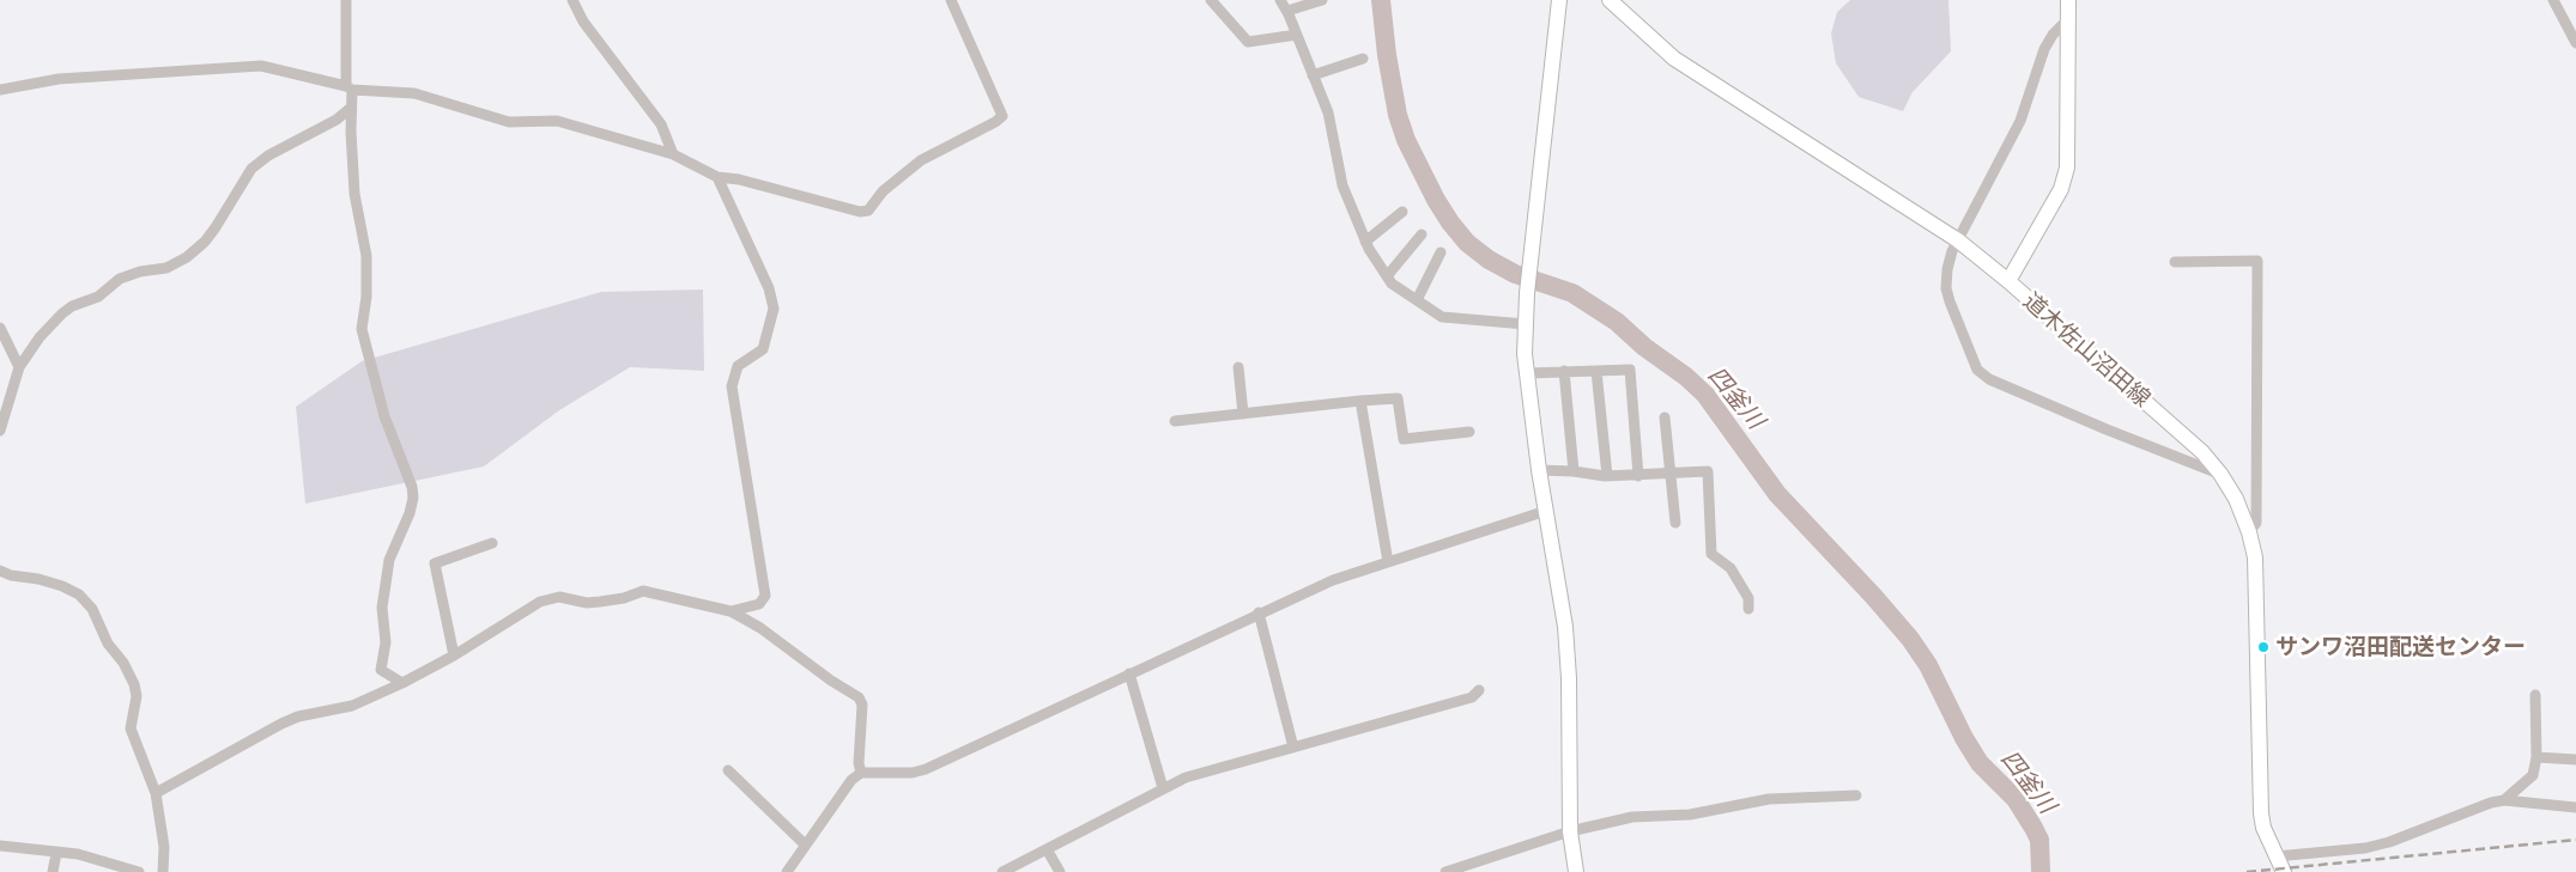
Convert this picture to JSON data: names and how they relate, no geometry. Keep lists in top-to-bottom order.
{
  "streets": {
    "main road": ["道木佐山沼田線"]
  },
  "water": ["四釜川"],
  "places": ["サンワ沼田配送センター"]
}
